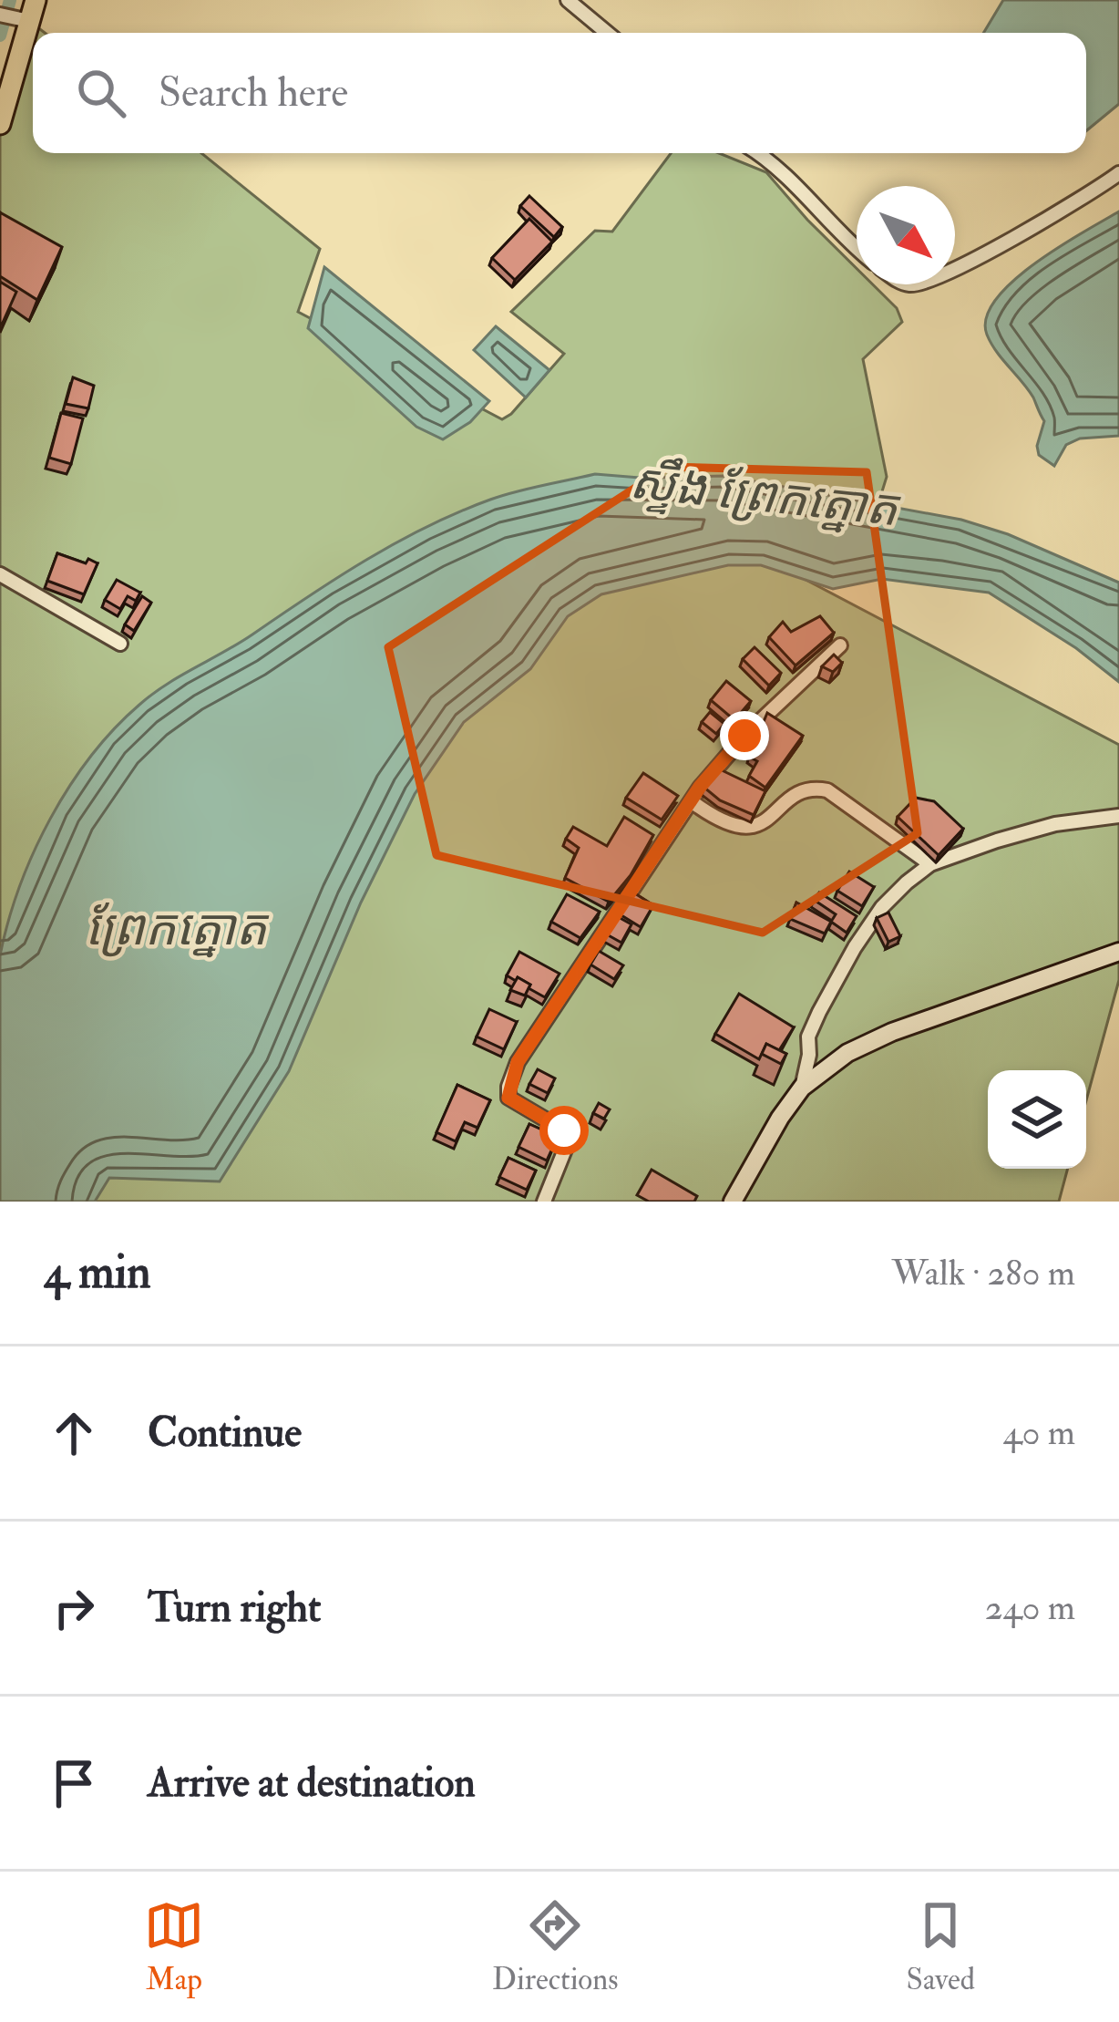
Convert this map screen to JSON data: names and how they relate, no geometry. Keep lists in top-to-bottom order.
{
  "water": ["ស្ទឹង ព្រែកត្នោត", "ព្រែកត្នោត"],
  "north": "bottom right",
  "page": {
    "search": "Search here",
    "heading": ["4 min", "Walk · 280 m"],
    "list": [
      ["Continue", "40 m"],
      ["Turn right", "240 m"],
      "Arrive at destination"
    ],
    "nav": ["Map", "Directions", "Saved"]
  }
}
